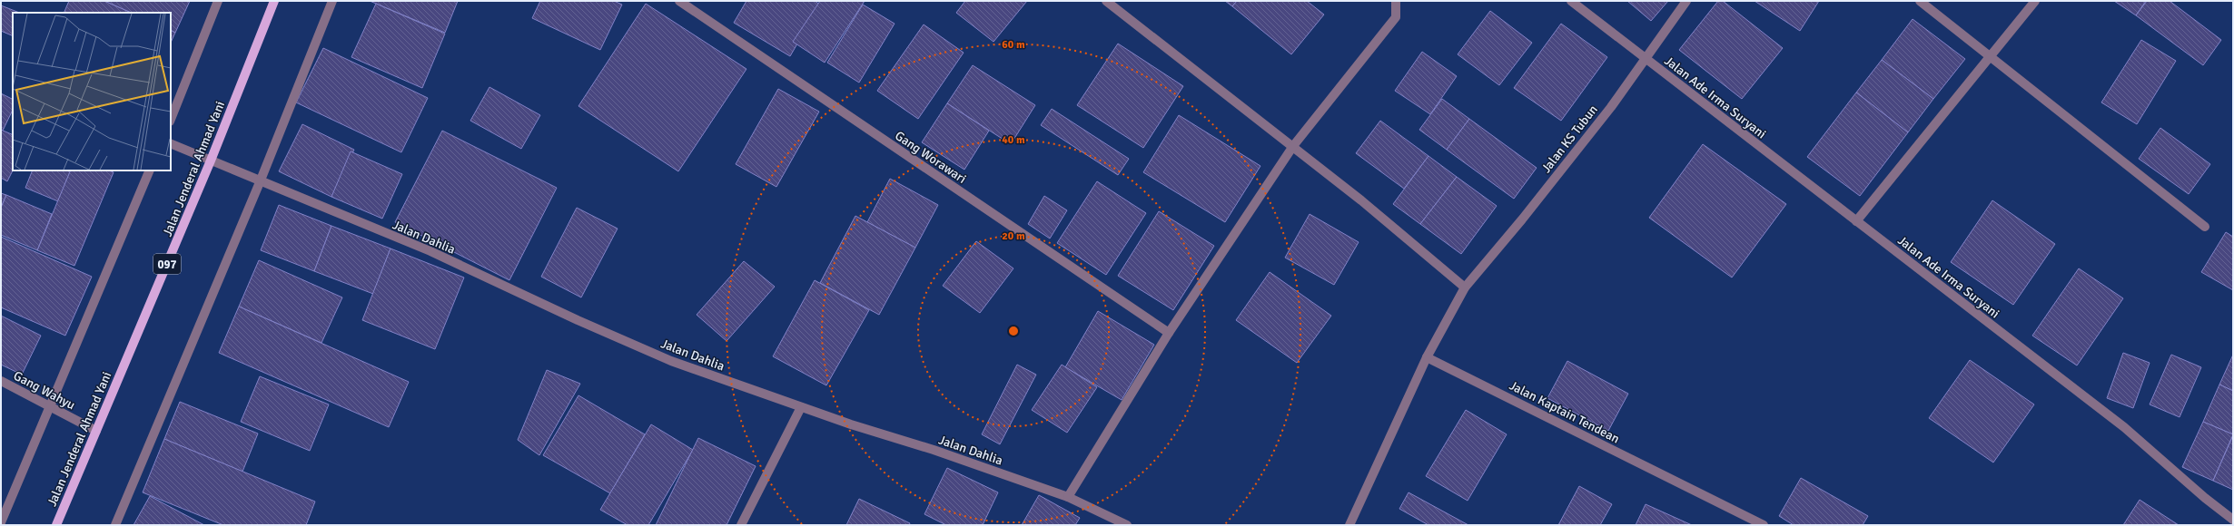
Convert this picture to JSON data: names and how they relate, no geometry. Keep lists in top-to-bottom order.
{
  "streets": {
    "main road": ["Jalan Jenderal Ahmad Yani", "097"],
    "street": [
      "Jalan Ade Irma Suryani",
      "Jalan KS Tubun",
      "Gang Worawari",
      "Jalan Dahlia",
      "Gang Wahyu",
      "Jalan Kaptain Tendean"
    ]
  },
  "crossings": [
    ["Jalan Ade Irma Suryani", "Jalan KS Tubun"],
    ["Jalan Jenderal Ahmad Yani", "Jalan Dahlia"],
    ["Jalan Jenderal Ahmad Yani", "Gang Wahyu"]
  ],
  "rings": ["60 m", "40 m", "20 m"]
}
